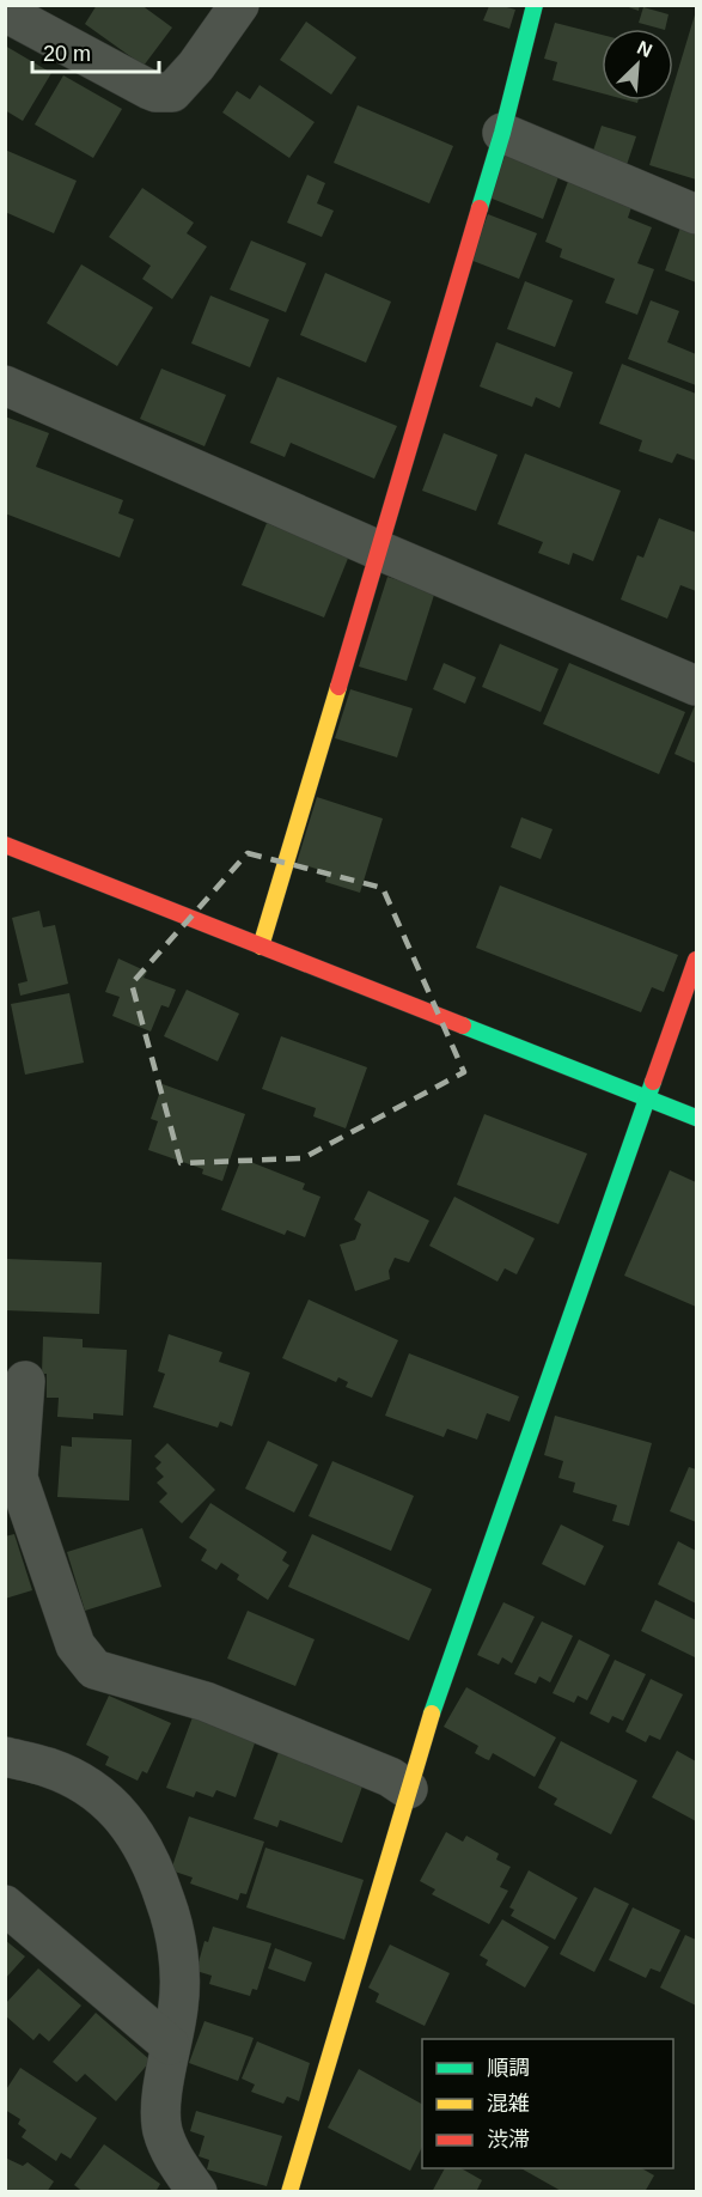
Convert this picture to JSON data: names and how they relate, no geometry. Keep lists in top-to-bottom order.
{
  "legend": ["順調", "混雑", "渋滞"],
  "scale_bar": "20 m",
  "north": "top right"
}
